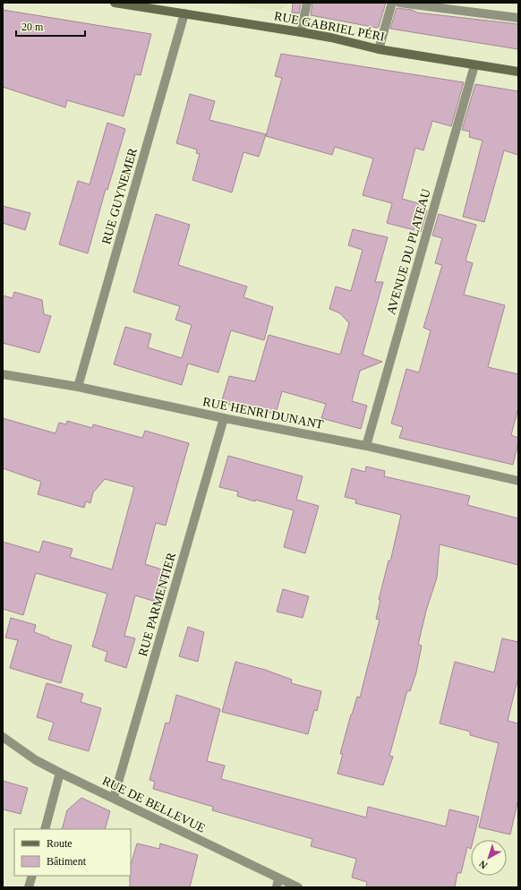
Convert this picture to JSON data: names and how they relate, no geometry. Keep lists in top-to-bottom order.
{
  "streets": {
    "main road": ["RUE GABRIEL PÉRI"],
    "street": [
      "RUE GUYNEMER",
      "AVENUE DU PLATEAU",
      "RUE HENRI DUNANT",
      "RUE PARMENTIER",
      "RUE DE BELLEVUE"
    ]
  },
  "crossings": [
    ["RUE GABRIEL PÉRI", "RUE GUYNEMER"],
    ["RUE GABRIEL PÉRI", "AVENUE DU PLATEAU"],
    ["RUE GUYNEMER", "RUE HENRI DUNANT"],
    ["AVENUE DU PLATEAU", "RUE HENRI DUNANT"],
    ["RUE HENRI DUNANT", "RUE PARMENTIER"],
    ["RUE PARMENTIER", "RUE DE BELLEVUE"]
  ],
  "legend": ["Route", "Bâtiment"],
  "scale_bar": "20 m",
  "north": "bottom left"
}
